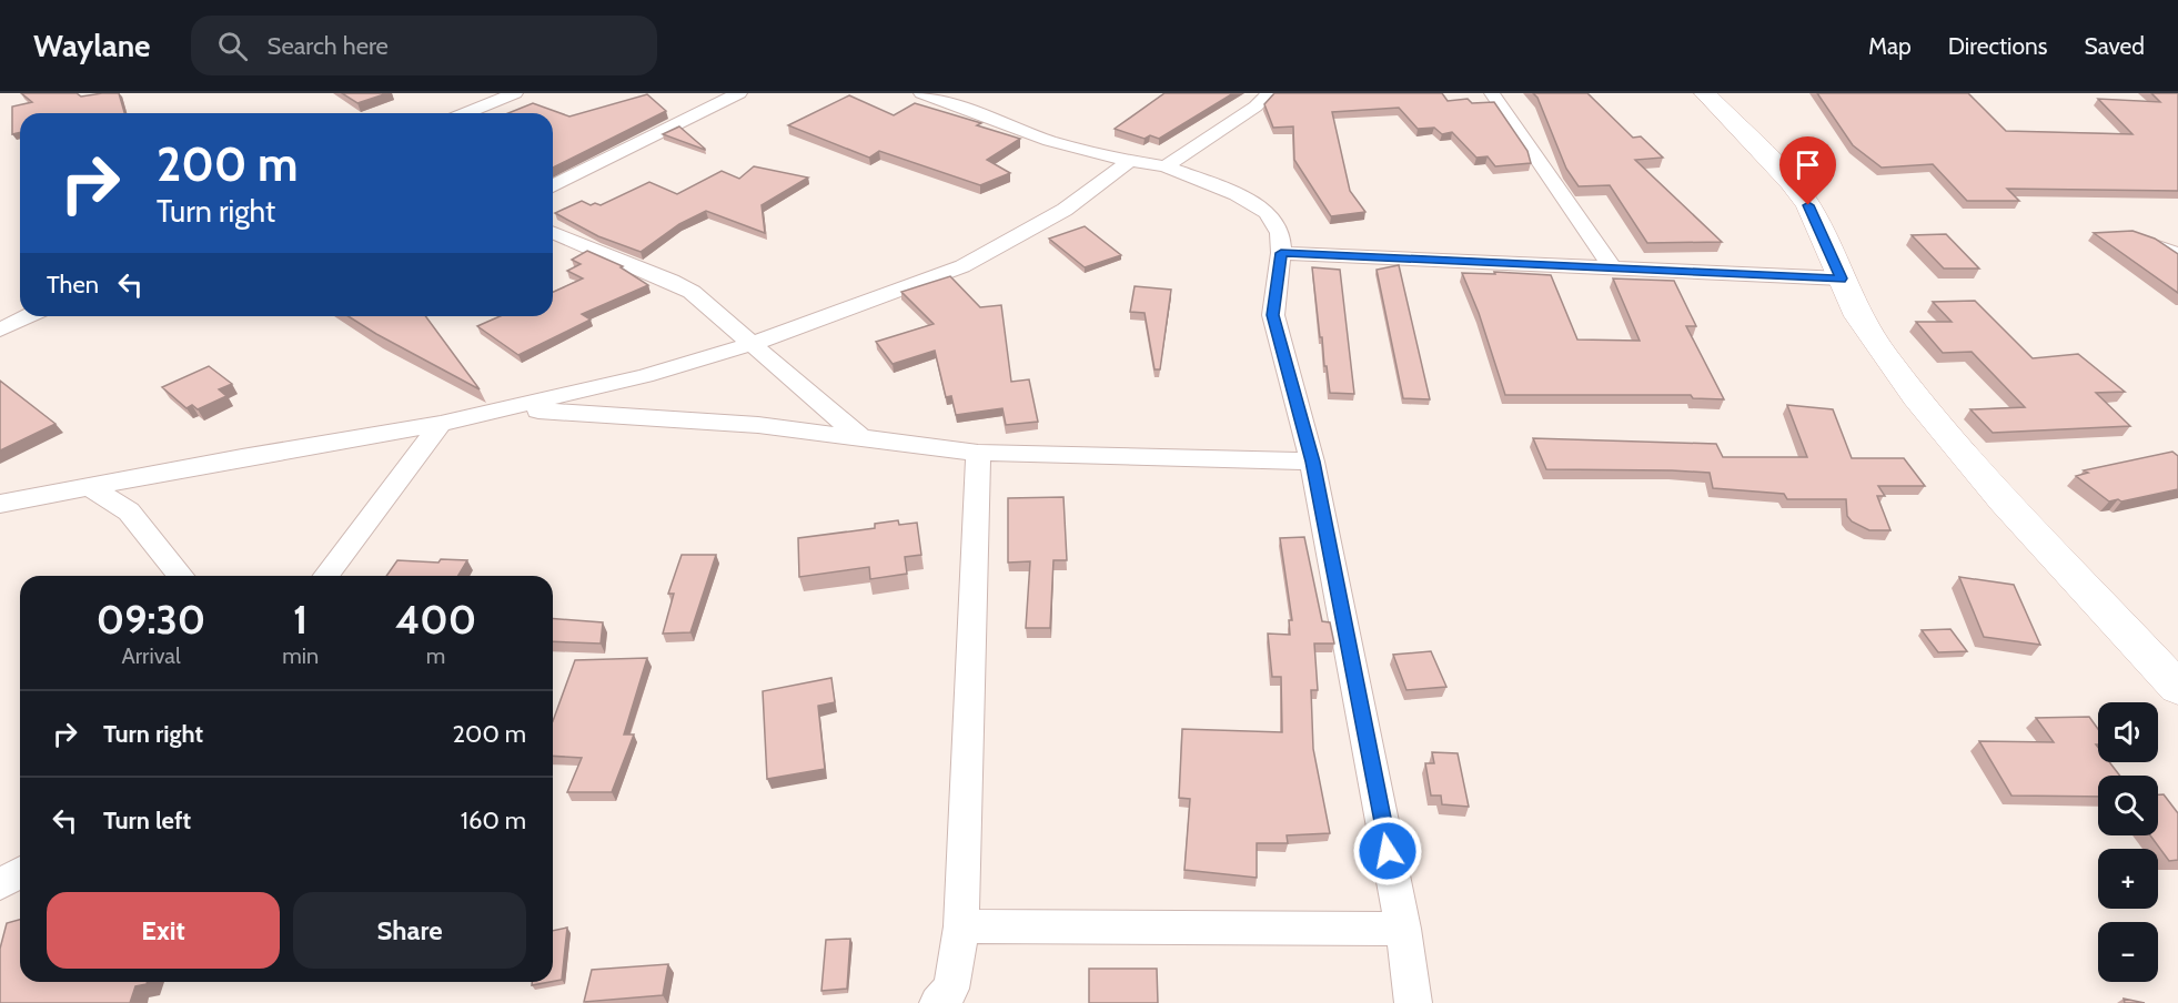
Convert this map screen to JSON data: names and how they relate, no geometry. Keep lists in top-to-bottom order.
{
  "page": {
    "header": "Waylane",
    "search": "Search here",
    "nav": ["Map", "Directions", "Saved"],
    "turn": ["200 m", "Turn right"],
    "then": "Then",
    "eta": [
      "09:30",
      "Arrival",
      "1",
      "min",
      "400",
      "m"
    ],
    "list": [
      {
        "name": "Turn right",
        "value": "200 m"
      },
      {
        "name": "Turn left",
        "value": "160 m"
      }
    ],
    "map_buttons": ["+", "−"],
    "buttons": ["Exit", "Share"]
  }
}
